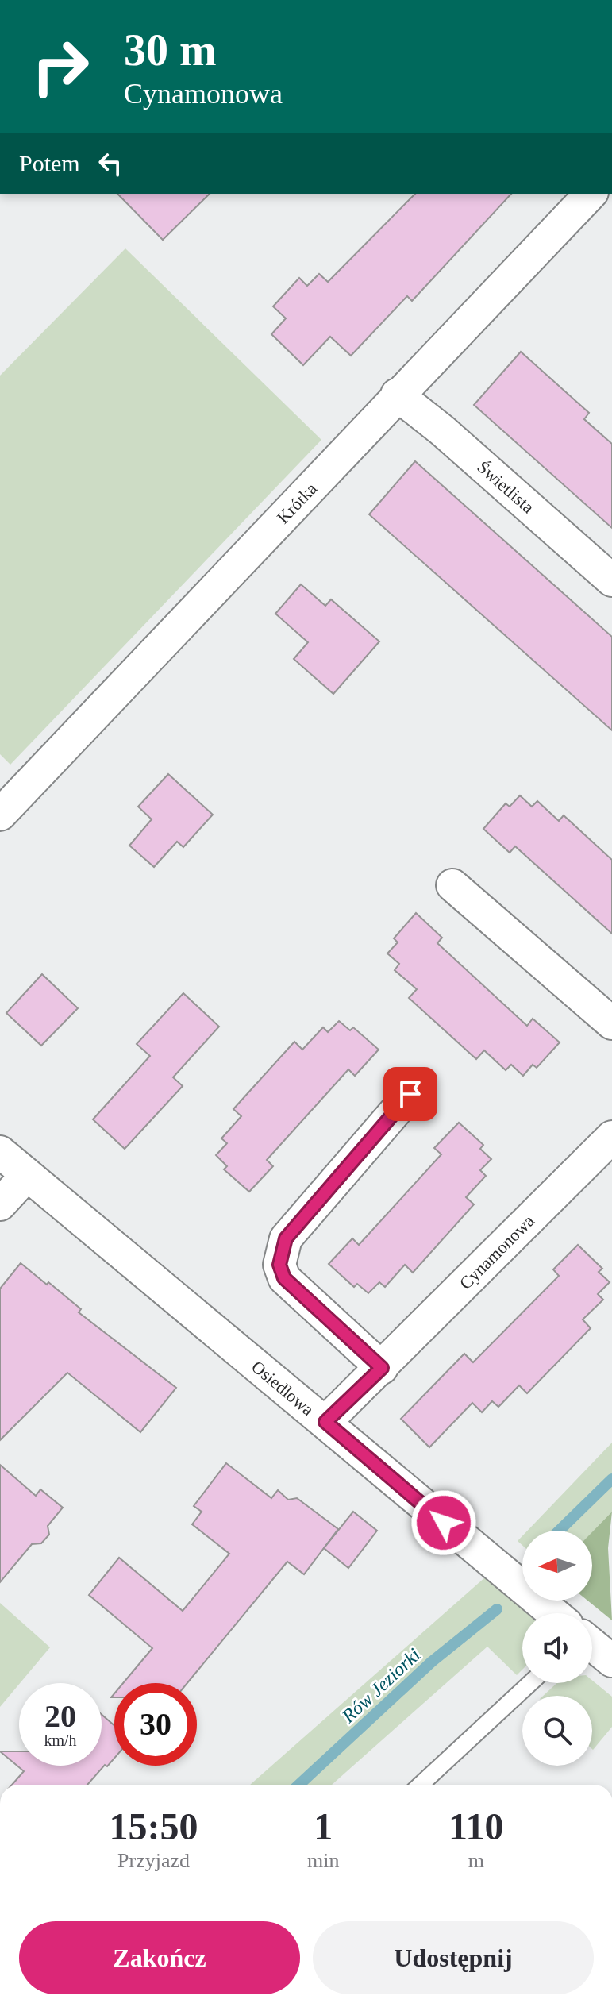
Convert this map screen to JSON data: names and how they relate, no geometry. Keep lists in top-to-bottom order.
{
  "streets": {
    "street": [
      "Świetlista",
      "Krótka",
      "Cynamonowa",
      "Osiedlowa"
    ]
  },
  "crossings": [
    ["Świetlista", "Krótka"],
    ["Cynamonowa", "Osiedlowa"]
  ],
  "water": ["Rów Jeziorki"],
  "north": "left",
  "page": {
    "turn": ["30 m", "Cynamonowa"],
    "then": "Potem",
    "speed": "20 km/h",
    "limit": "30",
    "eta": [
      "15:50",
      "Przyjazd",
      "1",
      "min",
      "110",
      "m"
    ],
    "buttons": ["Zakończ", "Udostępnij"]
  }
}
